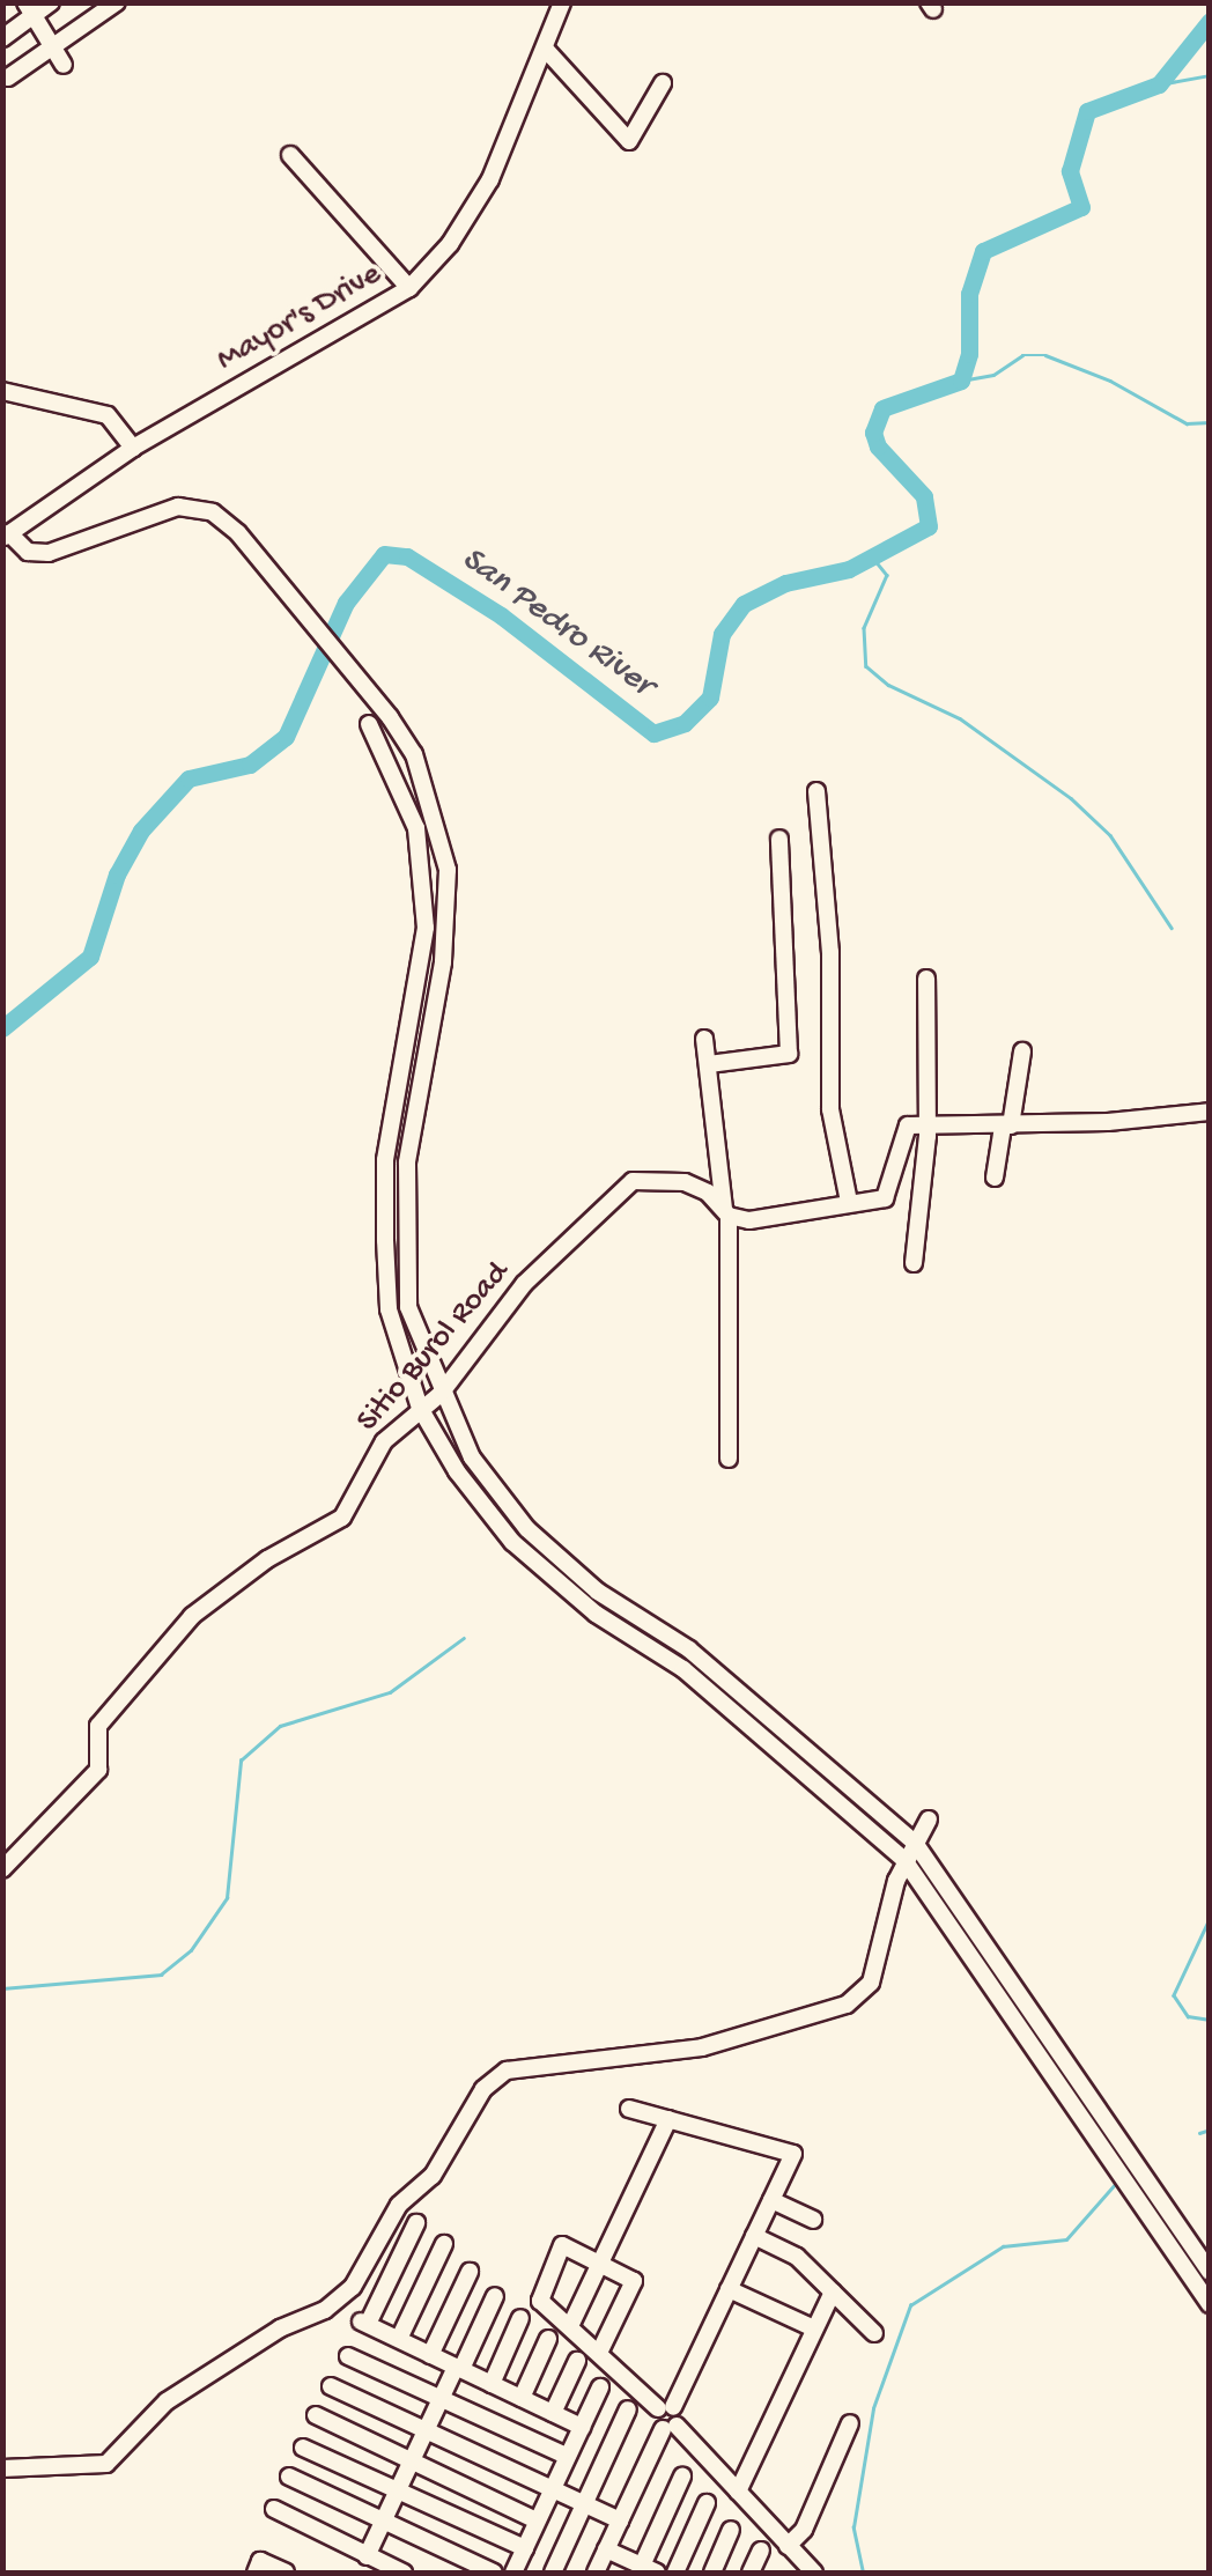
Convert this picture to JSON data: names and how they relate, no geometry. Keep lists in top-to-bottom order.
{
  "streets": {
    "street": ["Mayor's Drive", "Sitio Burol Road"]
  },
  "water": ["San Pedro River"]
}
